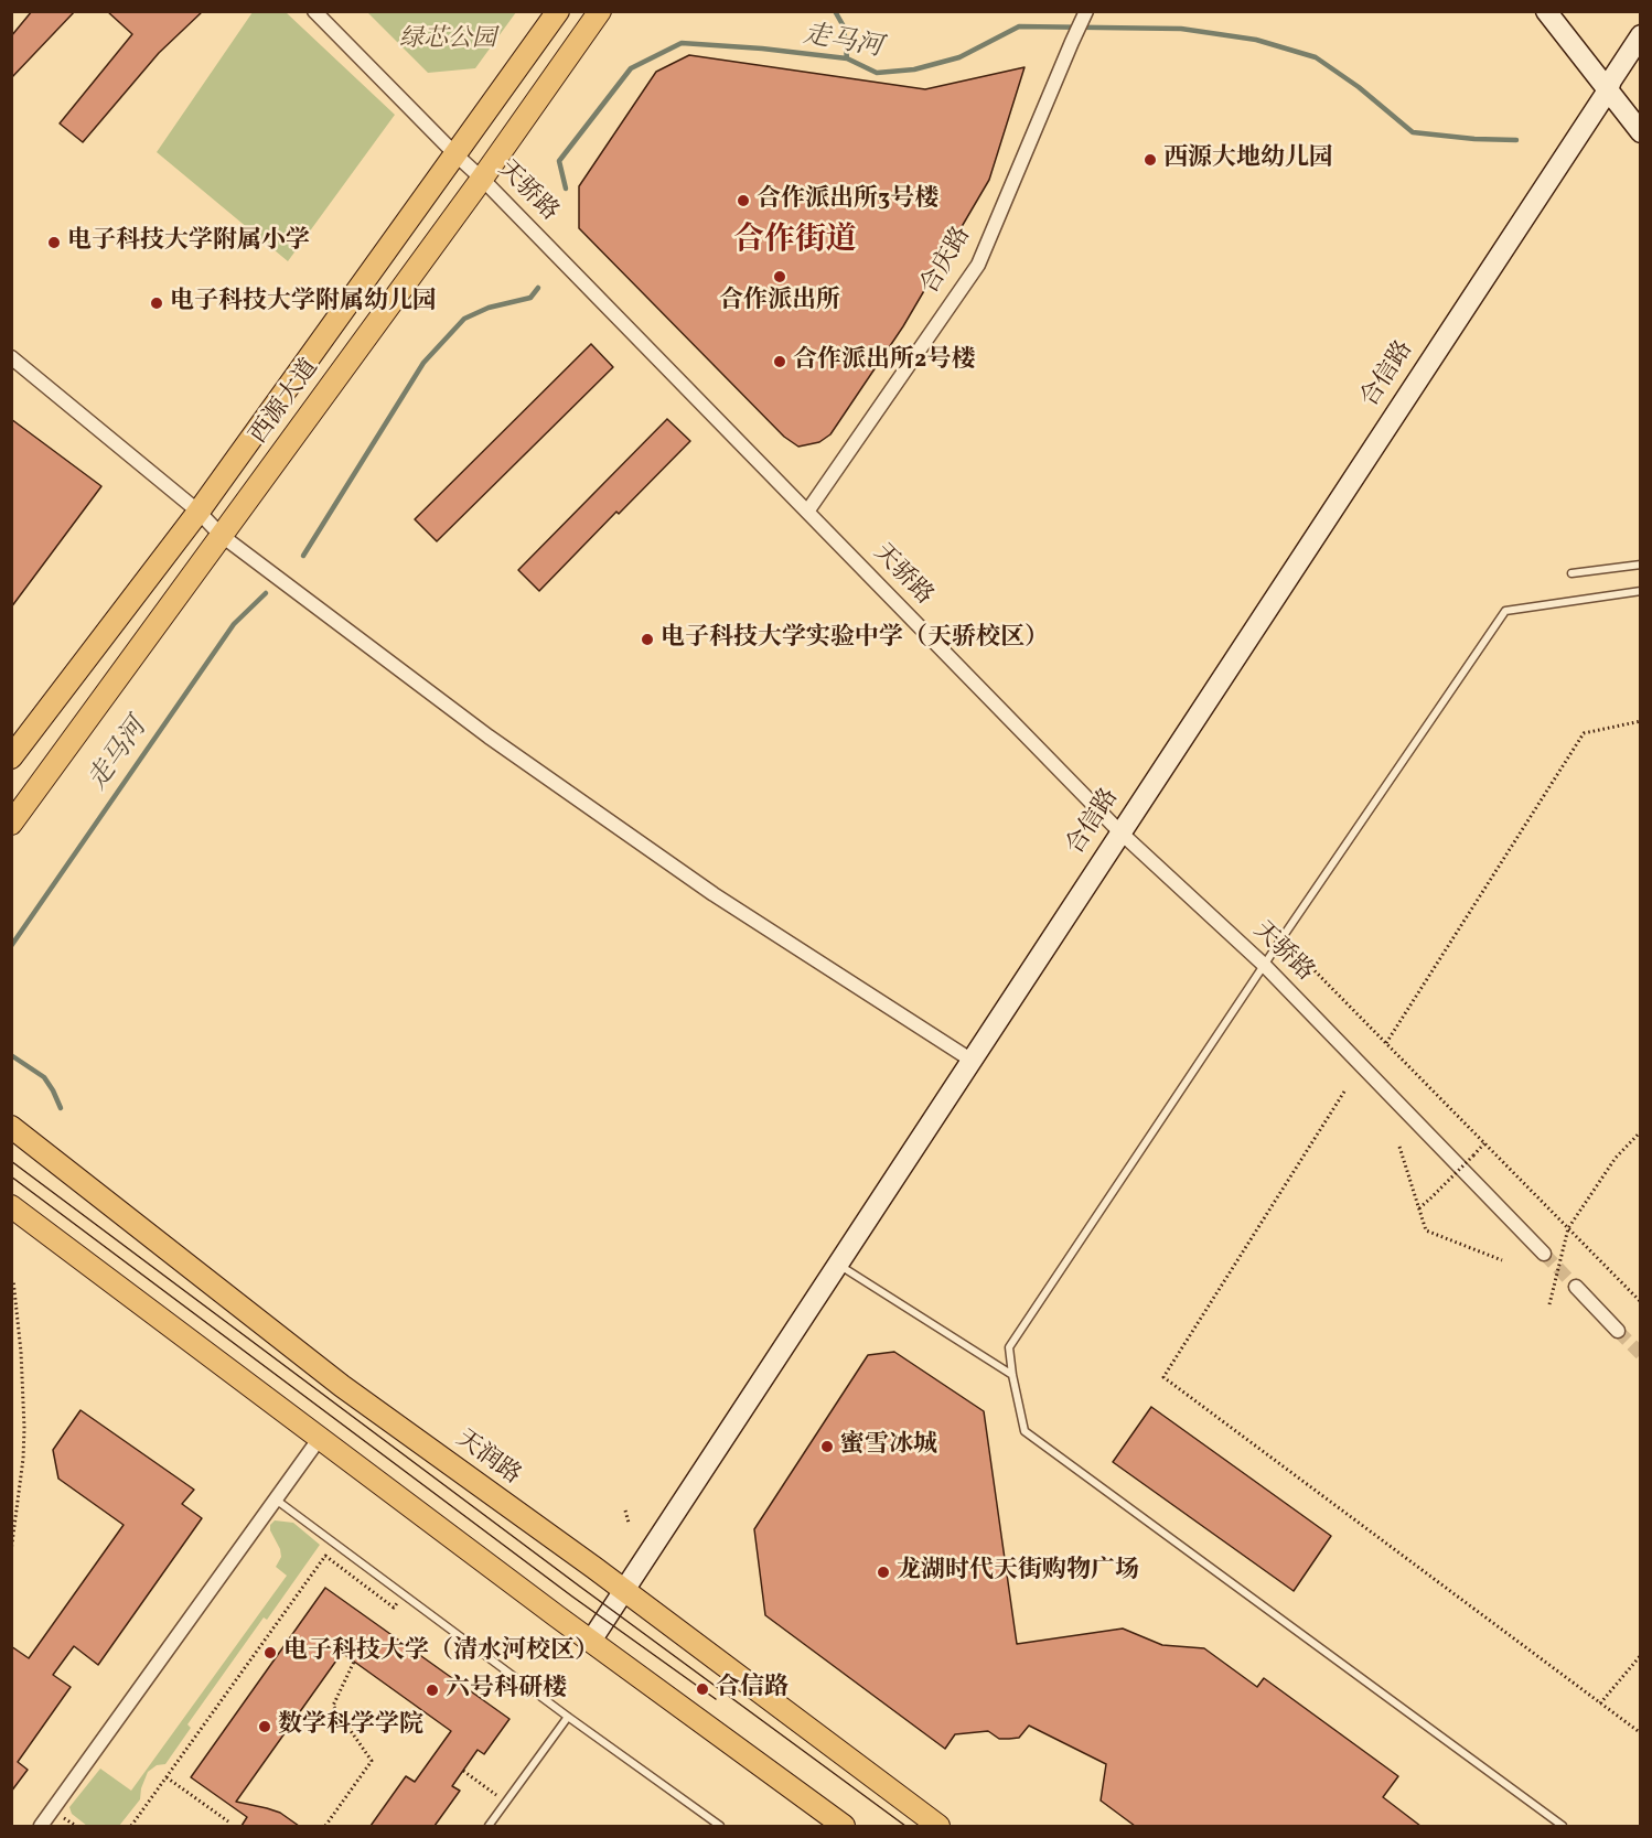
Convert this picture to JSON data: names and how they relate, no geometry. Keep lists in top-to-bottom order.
{
  "streets": {
    "main road": ["西源大道", "天润路"],
    "street": ["天骄路", "合庆路", "合信路"]
  },
  "crossings": [
    ["天骄路", "合庆路"],
    ["天骄路", "合信路"],
    ["天骄路", "西源大道"],
    ["合信路", "天润路"]
  ],
  "districts": ["合作街道"],
  "water": ["走马河"],
  "parks": ["绿芯公园"],
  "places": [
    "西源大地幼儿园",
    "合作派出所3号楼",
    "电子科技大学附属小学",
    "合作派出所",
    "电子科技大学附属幼儿园",
    "合作派出所2号楼",
    "电子科技大学实验中学（天骄校区）",
    "蜜雪冰城",
    "龙湖时代天街购物广场",
    "电子科技大学（清水河校区）",
    "合信路",
    "六号科研楼",
    "数学科学学院"
  ]
}
